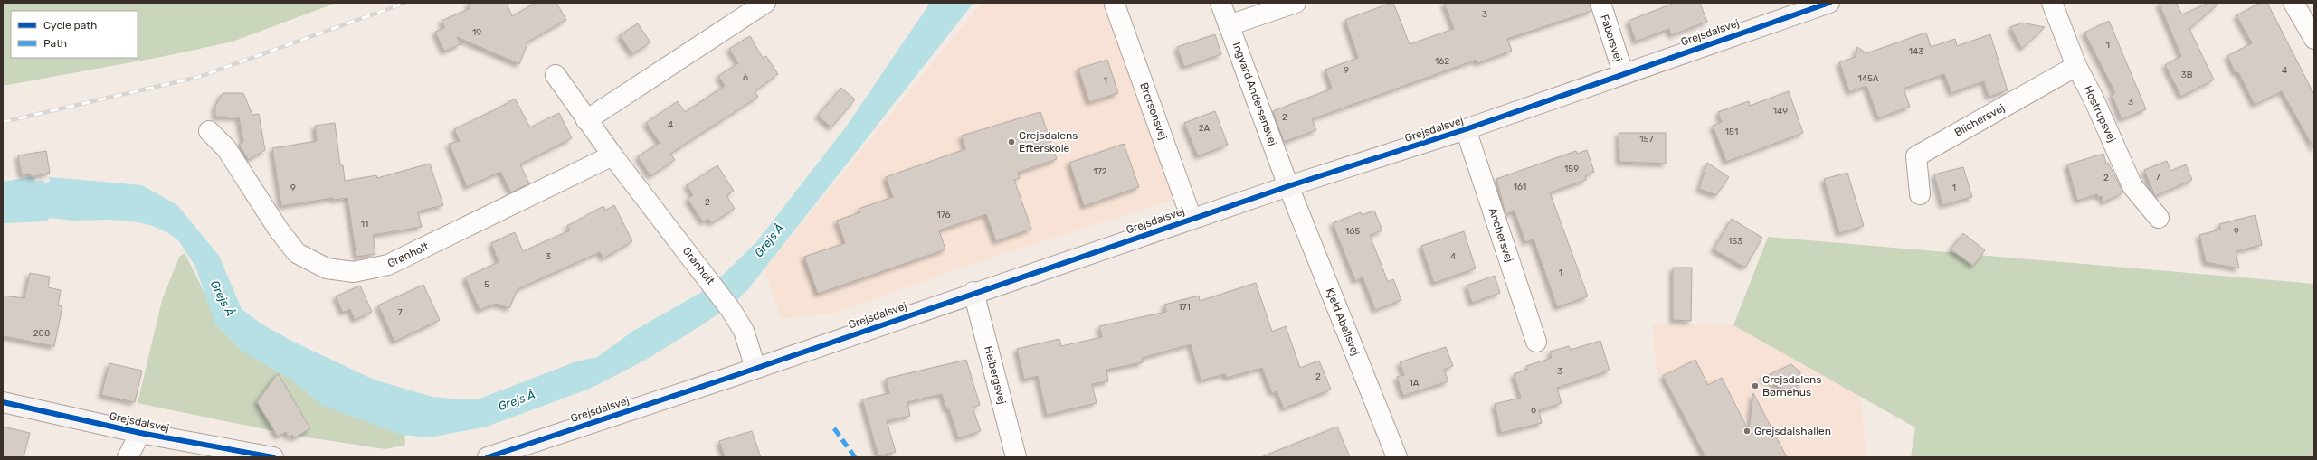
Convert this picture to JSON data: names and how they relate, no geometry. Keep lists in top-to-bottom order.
{
  "streets": {
    "street": [
      "Grejsdalsvej",
      "Fabersvej",
      "Ingvard Andersensvej",
      "Brorsonsvej",
      "Hostrupsvej",
      "Blichersvej",
      "Anchersvej",
      "Grønholt",
      "Kjeld Abellsvej",
      "Heibergsvej"
    ]
  },
  "crossings": [
    ["Grejsdalsvej", "Fabersvej"],
    ["Grejsdalsvej", "Ingvard Andersensvej"],
    ["Grejsdalsvej", "Brorsonsvej"],
    ["Grejsdalsvej", "Anchersvej"],
    ["Grejsdalsvej", "Grønholt"],
    ["Grejsdalsvej", "Kjeld Abellsvej"],
    ["Grejsdalsvej", "Heibergsvej"],
    ["Ingvard Andersensvej", "Kjeld Abellsvej"],
    ["Hostrupsvej", "Blichersvej"]
  ],
  "water": ["Grejs Å"],
  "places": ["Grejsdalens Efterskole", "Grejsdalens Børnehus", "Grejsdalshallen"],
  "house_numbers": [
    "3",
    "19",
    "1",
    "143",
    "162",
    "9",
    "4",
    "3B",
    "6",
    "145A",
    "1",
    "3",
    "149",
    "2",
    "4",
    "2A",
    "151",
    "157",
    "159",
    "172",
    "7",
    "2",
    "161",
    "9",
    "1",
    "2",
    "176",
    "11",
    "165",
    "9",
    "153",
    "3",
    "4",
    "1",
    "5",
    "171",
    "7",
    "208",
    "3",
    "2",
    "1A",
    "6"
  ],
  "legend": ["Cycle path", "Path"]
}
